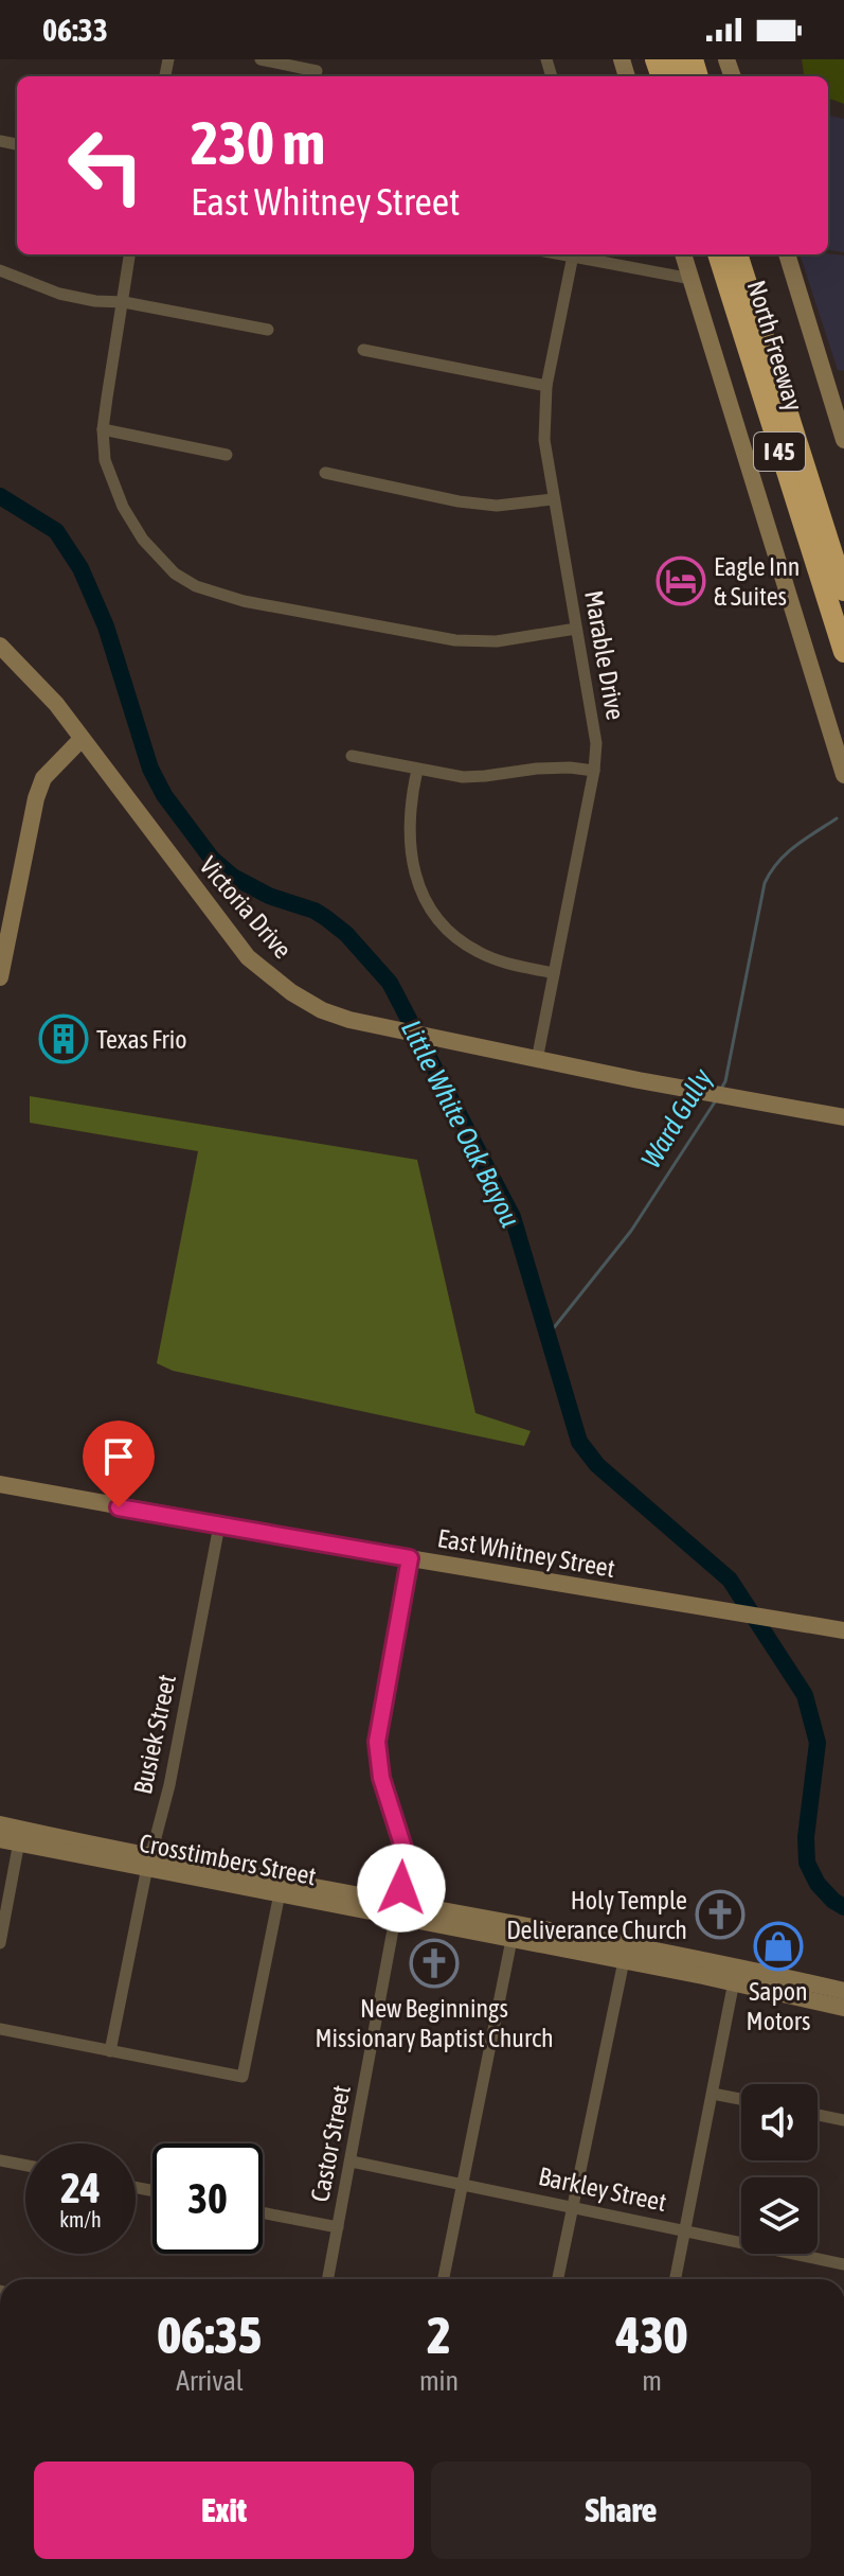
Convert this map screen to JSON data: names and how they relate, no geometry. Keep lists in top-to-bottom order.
{
  "streets": {
    "highway": ["North Freeway", "I 45"],
    "street": [
      "Marable Drive",
      "Victoria Drive",
      "East Whitney Street",
      "Busiek Street",
      "Crosstimbers Street",
      "Castor Street",
      "Barkley Street"
    ]
  },
  "crossings": [
    ["Marable Drive", "Victoria Drive"],
    ["East Whitney Street", "Busiek Street"],
    ["East Whitney Street", "Castor Street"],
    ["Busiek Street", "Crosstimbers Street"],
    ["Crosstimbers Street", "Castor Street"],
    ["Castor Street", "Barkley Street"]
  ],
  "water": ["Ward Gully", "Little White Oak Bayou"],
  "places": {
    "hotel": ["Eagle Inn & Suites"],
    "building": ["Texas Frio"],
    "church": ["Holy Temple Deliverance Church", "New Beginnings Missionary Baptist Church"],
    "shop": ["Sapon Motors"]
  },
  "page": {
    "status": "06:33",
    "turn": ["230 m", "East Whitney Street"],
    "speed": "24 km/h",
    "limit": "30",
    "eta": [
      "06:35",
      "Arrival",
      "2",
      "min",
      "430",
      "m"
    ],
    "buttons": ["Exit", "Share"]
  }
}
